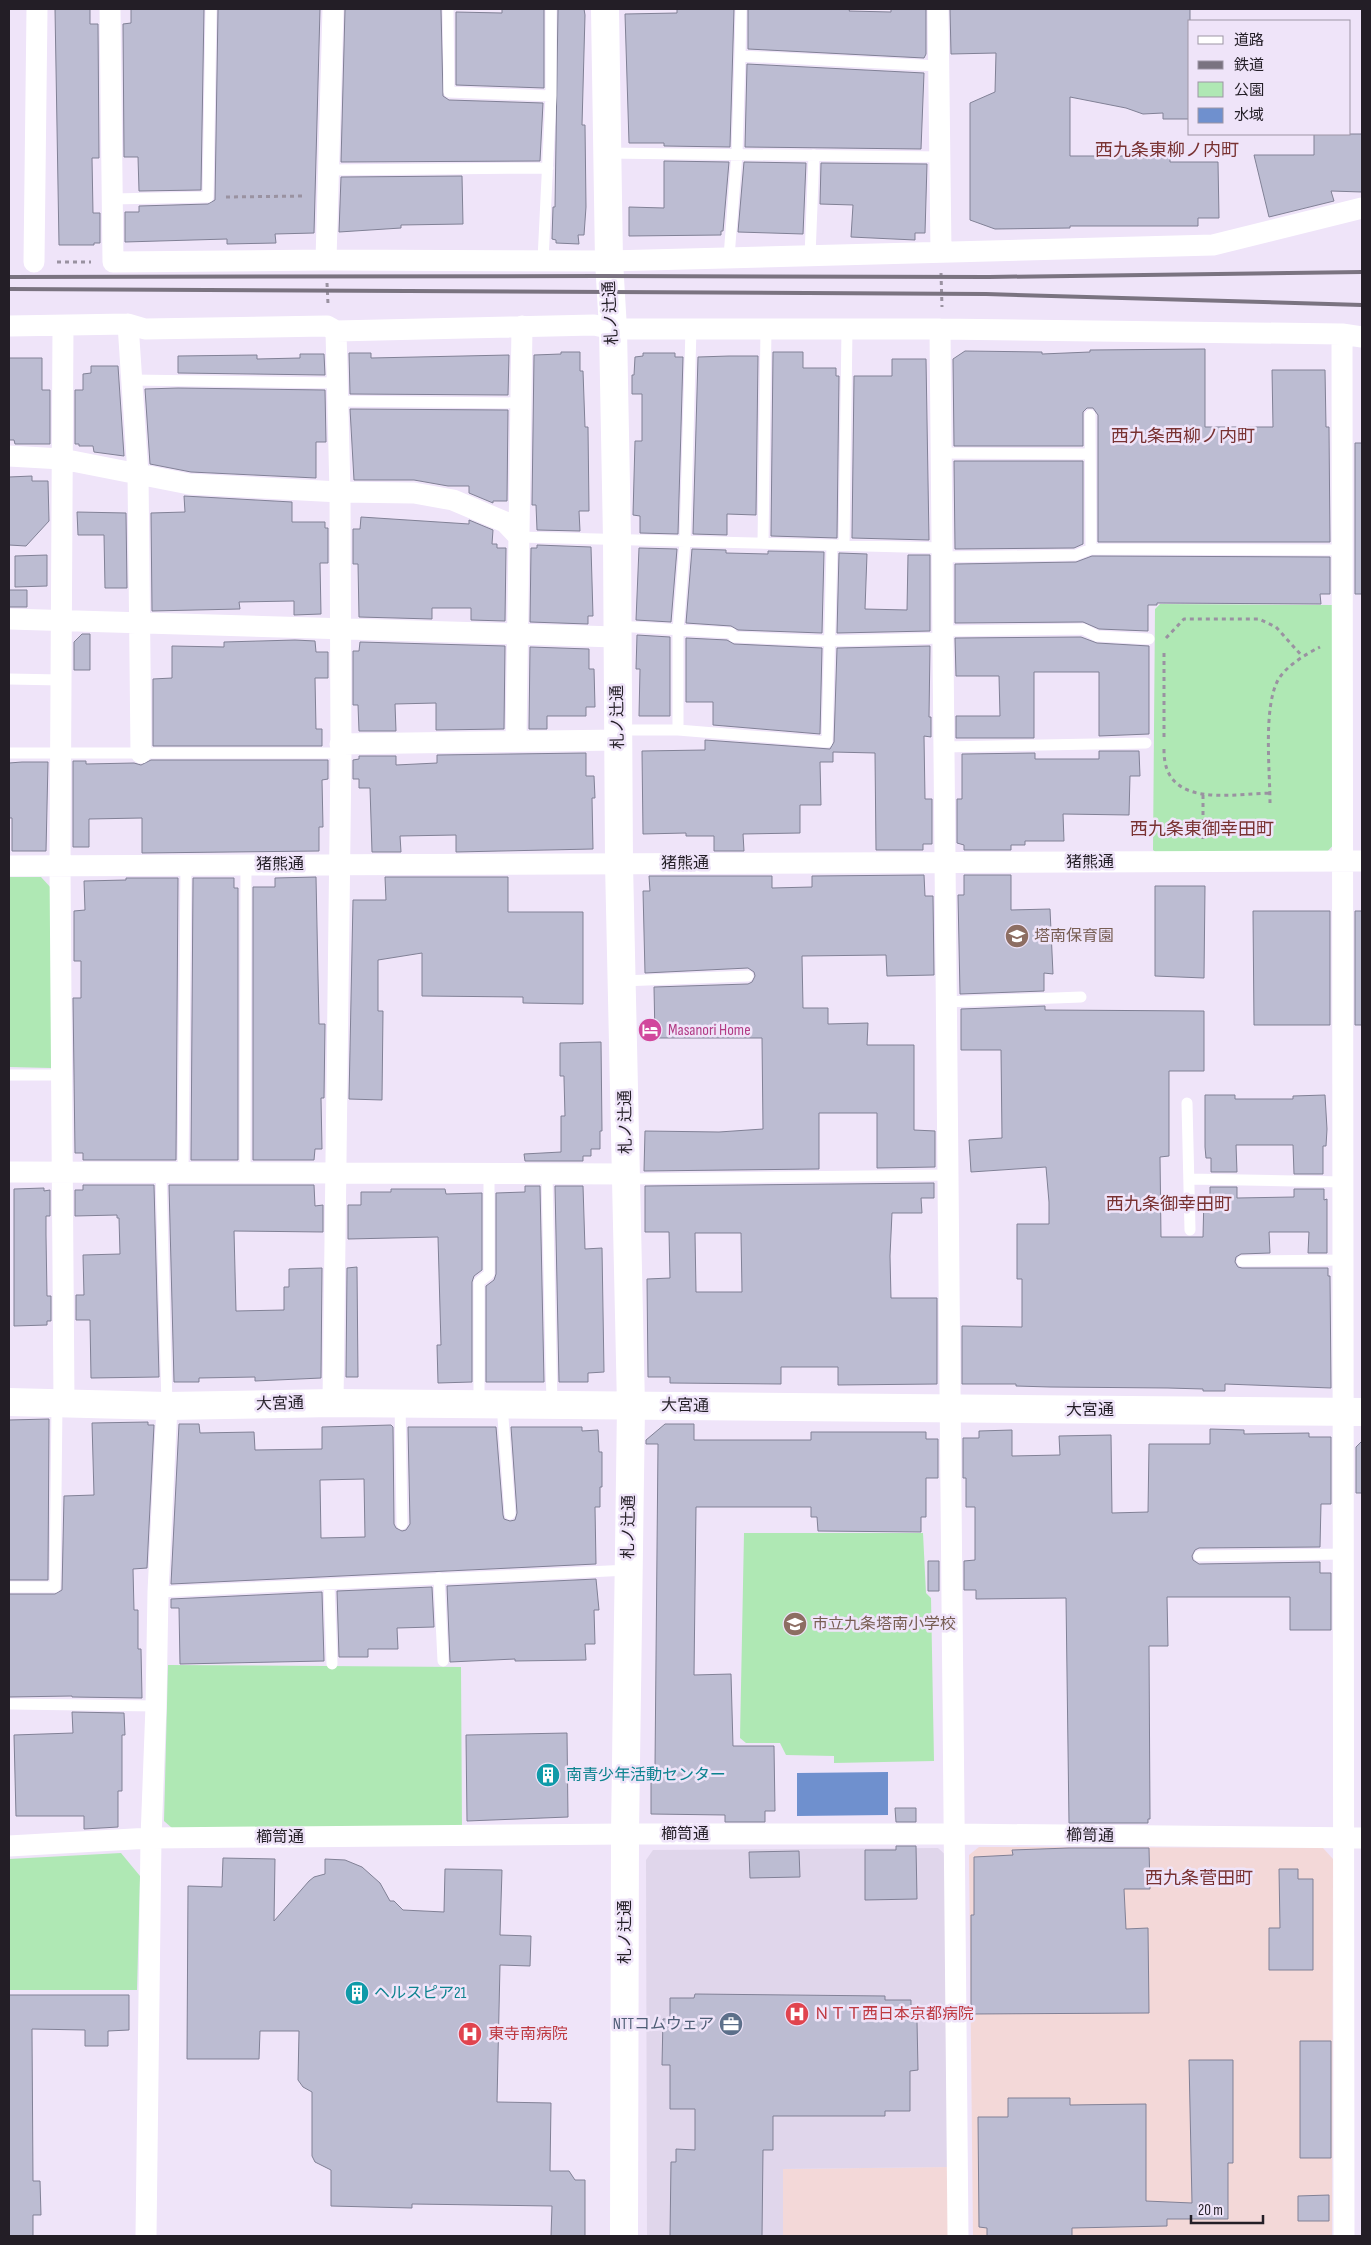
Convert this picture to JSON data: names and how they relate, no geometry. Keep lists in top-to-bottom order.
{
  "streets": {
    "street": [
      "札ノ辻通",
      "猪熊通",
      "大宮通",
      "櫛笥通"
    ]
  },
  "crossings": [
    ["札ノ辻通", "猪熊通"],
    ["札ノ辻通", "大宮通"],
    ["札ノ辻通", "櫛笥通"]
  ],
  "districts": [
    "西九条東柳ノ内町",
    "西九条西柳ノ内町",
    "西九条東御幸田町",
    "西九条御幸田町",
    "西九条菅田町"
  ],
  "places": {
    "school or university": ["塔南保育園", "市立九条塔南小学校"],
    "hotel": ["Masanori Home"],
    "building": ["南青少年活動センター", "ヘルスピア21"],
    "hospital": ["ＮＴＴ西日本京都病院", "東寺南病院"],
    "office": ["NTTコムウェア"]
  },
  "legend": [
    "道路",
    "鉄道",
    "公園",
    "水域"
  ],
  "scale_bar": "20 m"
}
